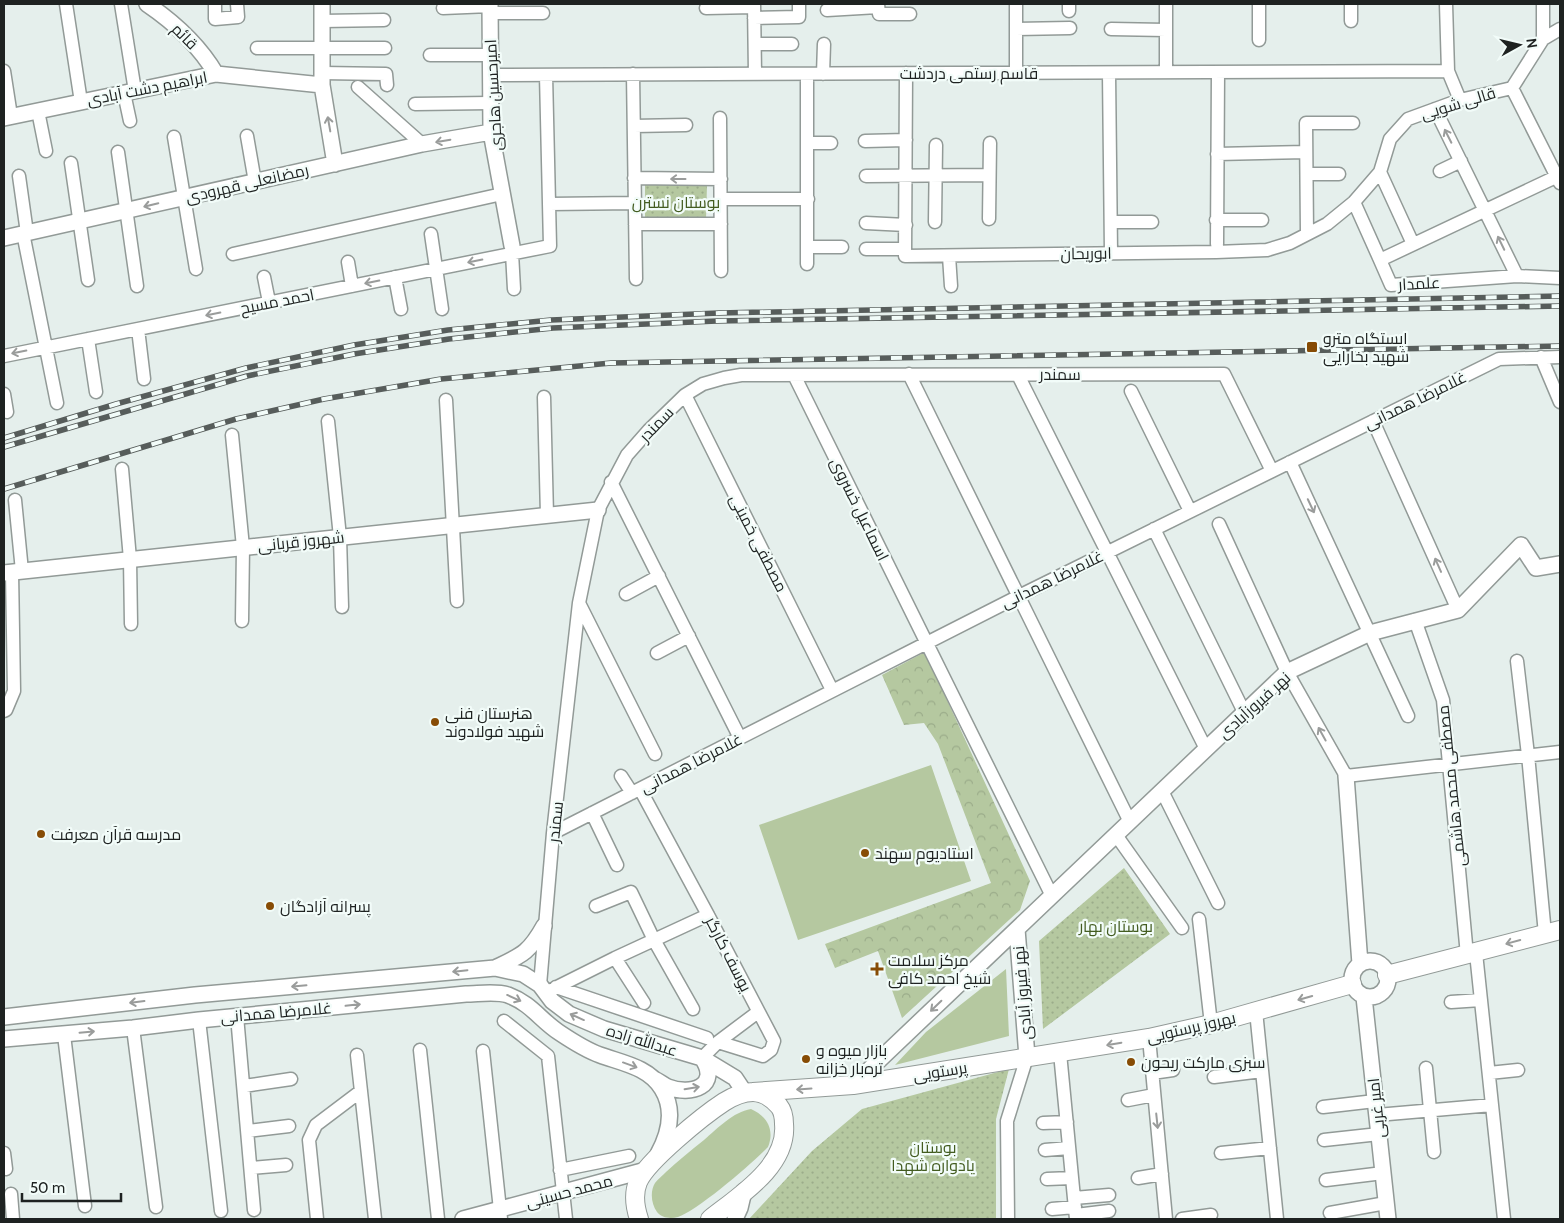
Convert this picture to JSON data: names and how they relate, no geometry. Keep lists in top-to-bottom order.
{
  "streets": {
    "main road": ["بهروز پرستویی", "پرستویی"],
    "street": [
      "قائم",
      "قاسم رستمی دردشت",
      "ابراهیم دشت آبادی",
      "امیرحسین هاجری",
      "قالی شویی",
      "رمضانعلی قهرودی",
      "ابوریحان",
      "علمدار",
      "احمد مسیح",
      "سمندر",
      "غلامرضا همدانی",
      "اسماعیل خسروی",
      "شهروز قربانی",
      "مصطفی خمینی",
      "نهر فیروزآبادی",
      "مصطفی محمد هاشمی",
      "یوسف کارگر",
      "نهر فیروز آبادی",
      "عبدالله زاده",
      "امیر غربی",
      "محمد حسینی"
    ]
  },
  "crossings": [
    ["قائم", "ابراهیم دشت آبادی"],
    ["قاسم رستمی دردشت", "امیرحسین هاجری"],
    ["امیرحسین هاجری", "رمضانعلی قهرودی"],
    ["امیرحسین هاجری", "احمد مسیح"],
    ["قالی شویی", "ابوریحان"],
    ["سمندر", "غلامرضا همدانی"],
    ["سمندر", "اسماعیل خسروی"],
    ["سمندر", "شهروز قربانی"],
    ["سمندر", "مصطفی خمینی"],
    ["سمندر", "عبدالله زاده"],
    ["غلامرضا همدانی", "اسماعیل خسروی"],
    ["غلامرضا همدانی", "مصطفی خمینی"],
    ["غلامرضا همدانی", "یوسف کارگر"],
    ["غلامرضا همدانی", "عبدالله زاده"],
    ["اسماعیل خسروی", "نهر فیروزآبادی"],
    ["نهر فیروزآبادی", "مصطفی محمد هاشمی"],
    ["نهر فیروزآبادی", "نهر فیروز آبادی"],
    ["نهر فیروزآبادی", "پرستویی"],
    ["نهر فیروز آبادی", "بهروز پرستویی"],
    ["نهر فیروز آبادی", "پرستویی"],
    ["بهروز پرستویی", "پرستویی"],
    ["بهروز پرستویی", "امیر غربی"],
    ["عبدالله زاده", "محمد حسینی"]
  ],
  "one_way": ["بهروز پرستویی"],
  "parks": ["بوستان نسترن", "بوستان بهار", "بوستان یادواره شهدا"],
  "places": {
    "transit": ["ایستگاه مترو شهید بخارایی"],
    "other": [
      "هنرستان فنی شهید فولادوند",
      "مدرسه قرآن معرفت",
      "استادیوم سهند",
      "پسرانه آزادگان",
      "بازار میوه و تره‌بار خزانه",
      "سبزی مارکت ریحون"
    ],
    "health": ["مرکز سلامت شیخ احمد کافی"]
  },
  "scale_bar": "50 m",
  "north": "right"
}
